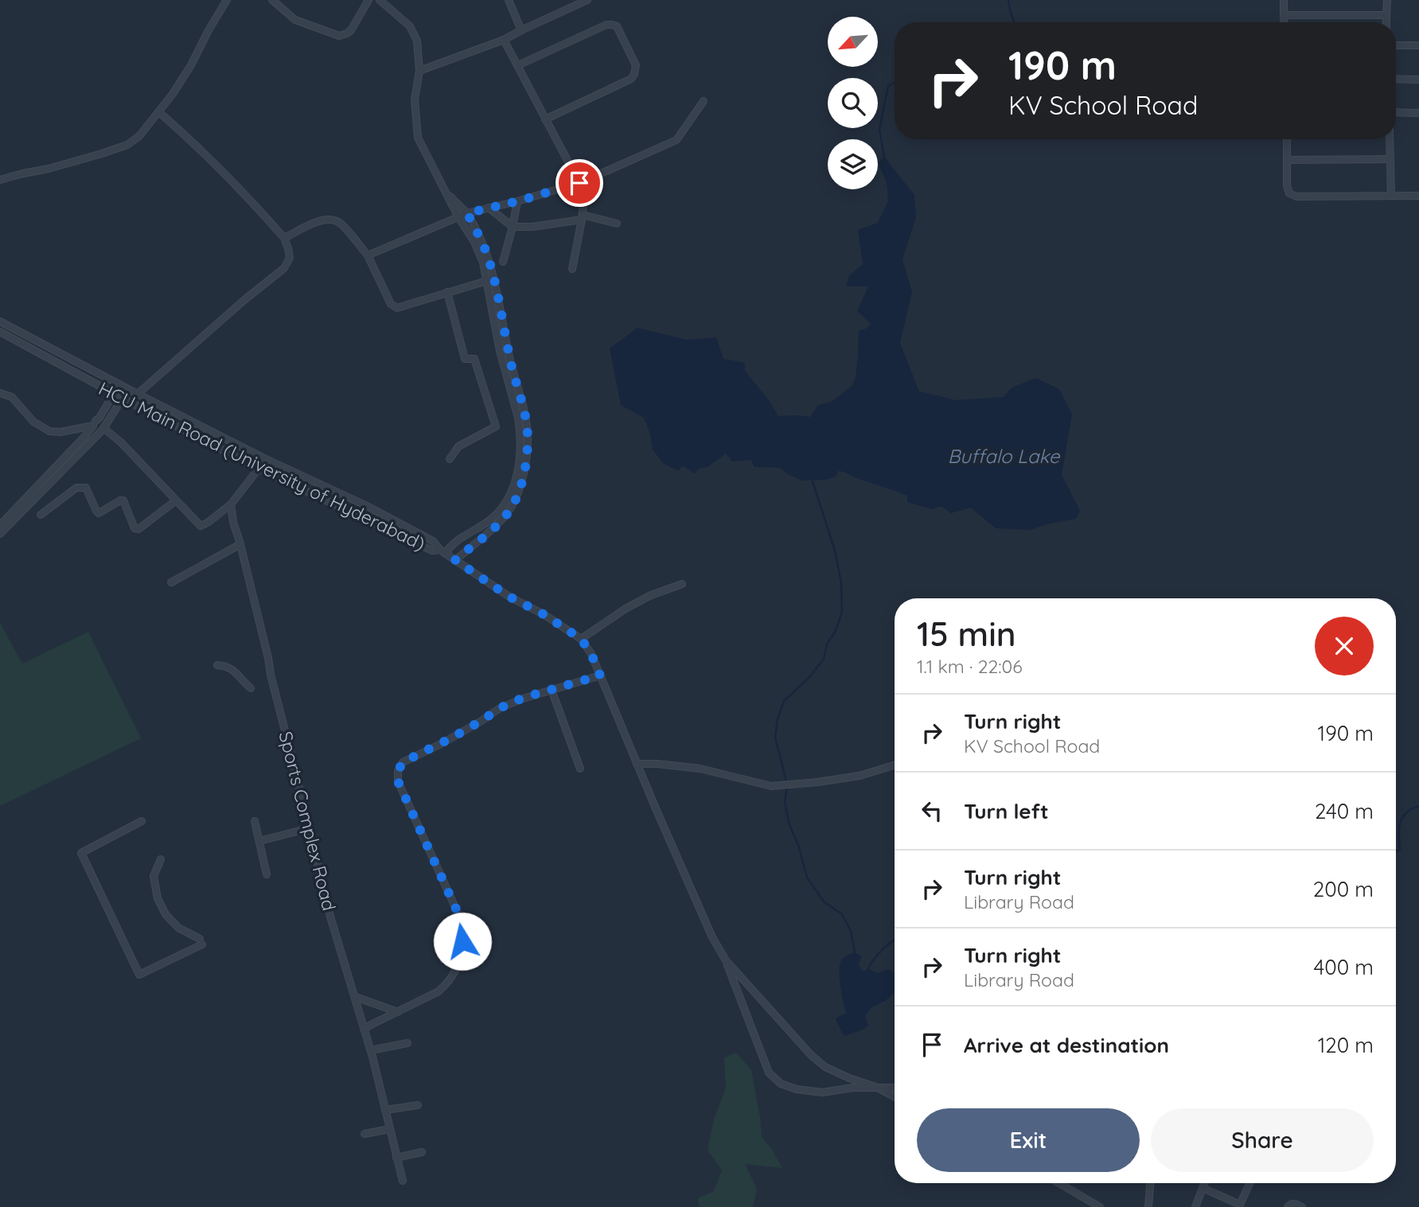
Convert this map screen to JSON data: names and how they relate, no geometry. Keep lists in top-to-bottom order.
{
  "streets": {
    "street": ["HCU Main Road (University of Hyderabad)", "Sports Complex Road"]
  },
  "water": ["Buffalo Lake"],
  "north": "bottom left",
  "page": {
    "turn": ["190 m", "KV School Road"],
    "heading": ["15 min", "1.1 km · 22:06"],
    "list": [
      {
        "name": "Turn right",
        "note": "KV School Road",
        "value": "190 m"
      },
      {
        "name": "Turn left",
        "value": "240 m"
      },
      {
        "name": "Turn right",
        "note": "Library Road",
        "value": "200 m"
      },
      {
        "name": "Turn right",
        "note": "Library Road",
        "value": "400 m"
      },
      {
        "name": "Arrive at destination",
        "value": "120 m"
      }
    ],
    "buttons": ["Exit", "Share"]
  }
}
